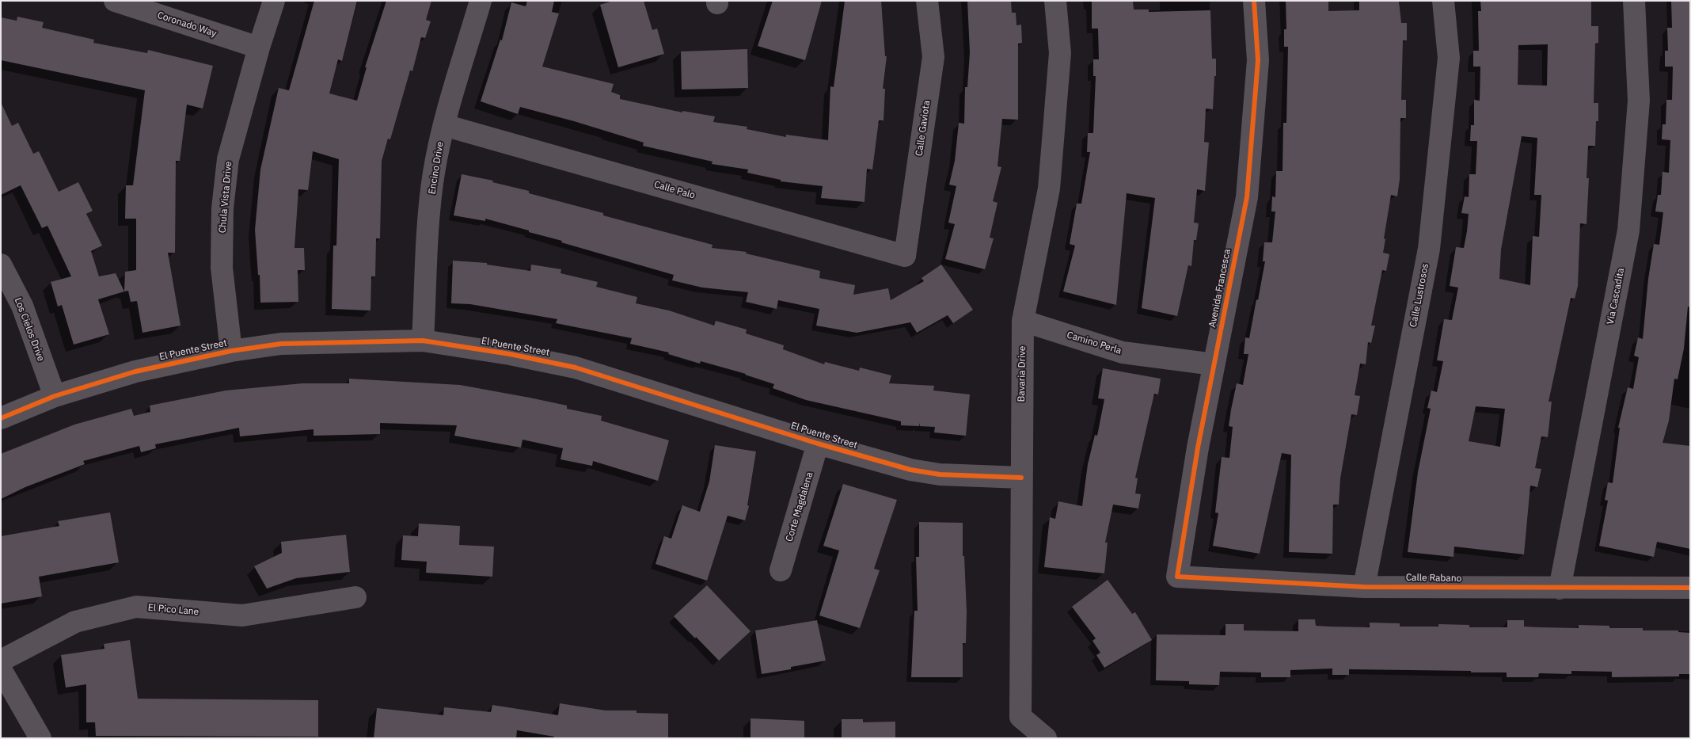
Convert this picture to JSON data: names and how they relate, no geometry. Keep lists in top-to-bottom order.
{
  "streets": {
    "street": [
      "Coronado Way",
      "Calle Gaviota",
      "Encino Drive",
      "Calle Palo",
      "Chula Vista Drive",
      "Avenida Francesca",
      "Calle Lustrosos",
      "Via Cascadita",
      "Los Cielos Drive",
      "Camino Perla",
      "El Puente Street",
      "Bavaria Drive",
      "Corte Magdalena",
      "Calle Rabano",
      "El Pico Lane"
    ]
  },
  "crossings": [
    ["Coronado Way", "Chula Vista Drive"],
    ["Calle Gaviota", "Calle Palo"],
    ["Encino Drive", "Calle Palo"],
    ["Encino Drive", "El Puente Street"],
    ["Chula Vista Drive", "El Puente Street"],
    ["Avenida Francesca", "Camino Perla"],
    ["Avenida Francesca", "Calle Rabano"],
    ["Calle Lustrosos", "Calle Rabano"],
    ["Via Cascadita", "Calle Rabano"],
    ["Los Cielos Drive", "El Puente Street"],
    ["Camino Perla", "Bavaria Drive"],
    ["El Puente Street", "Bavaria Drive"],
    ["El Puente Street", "Corte Magdalena"]
  ]
}
